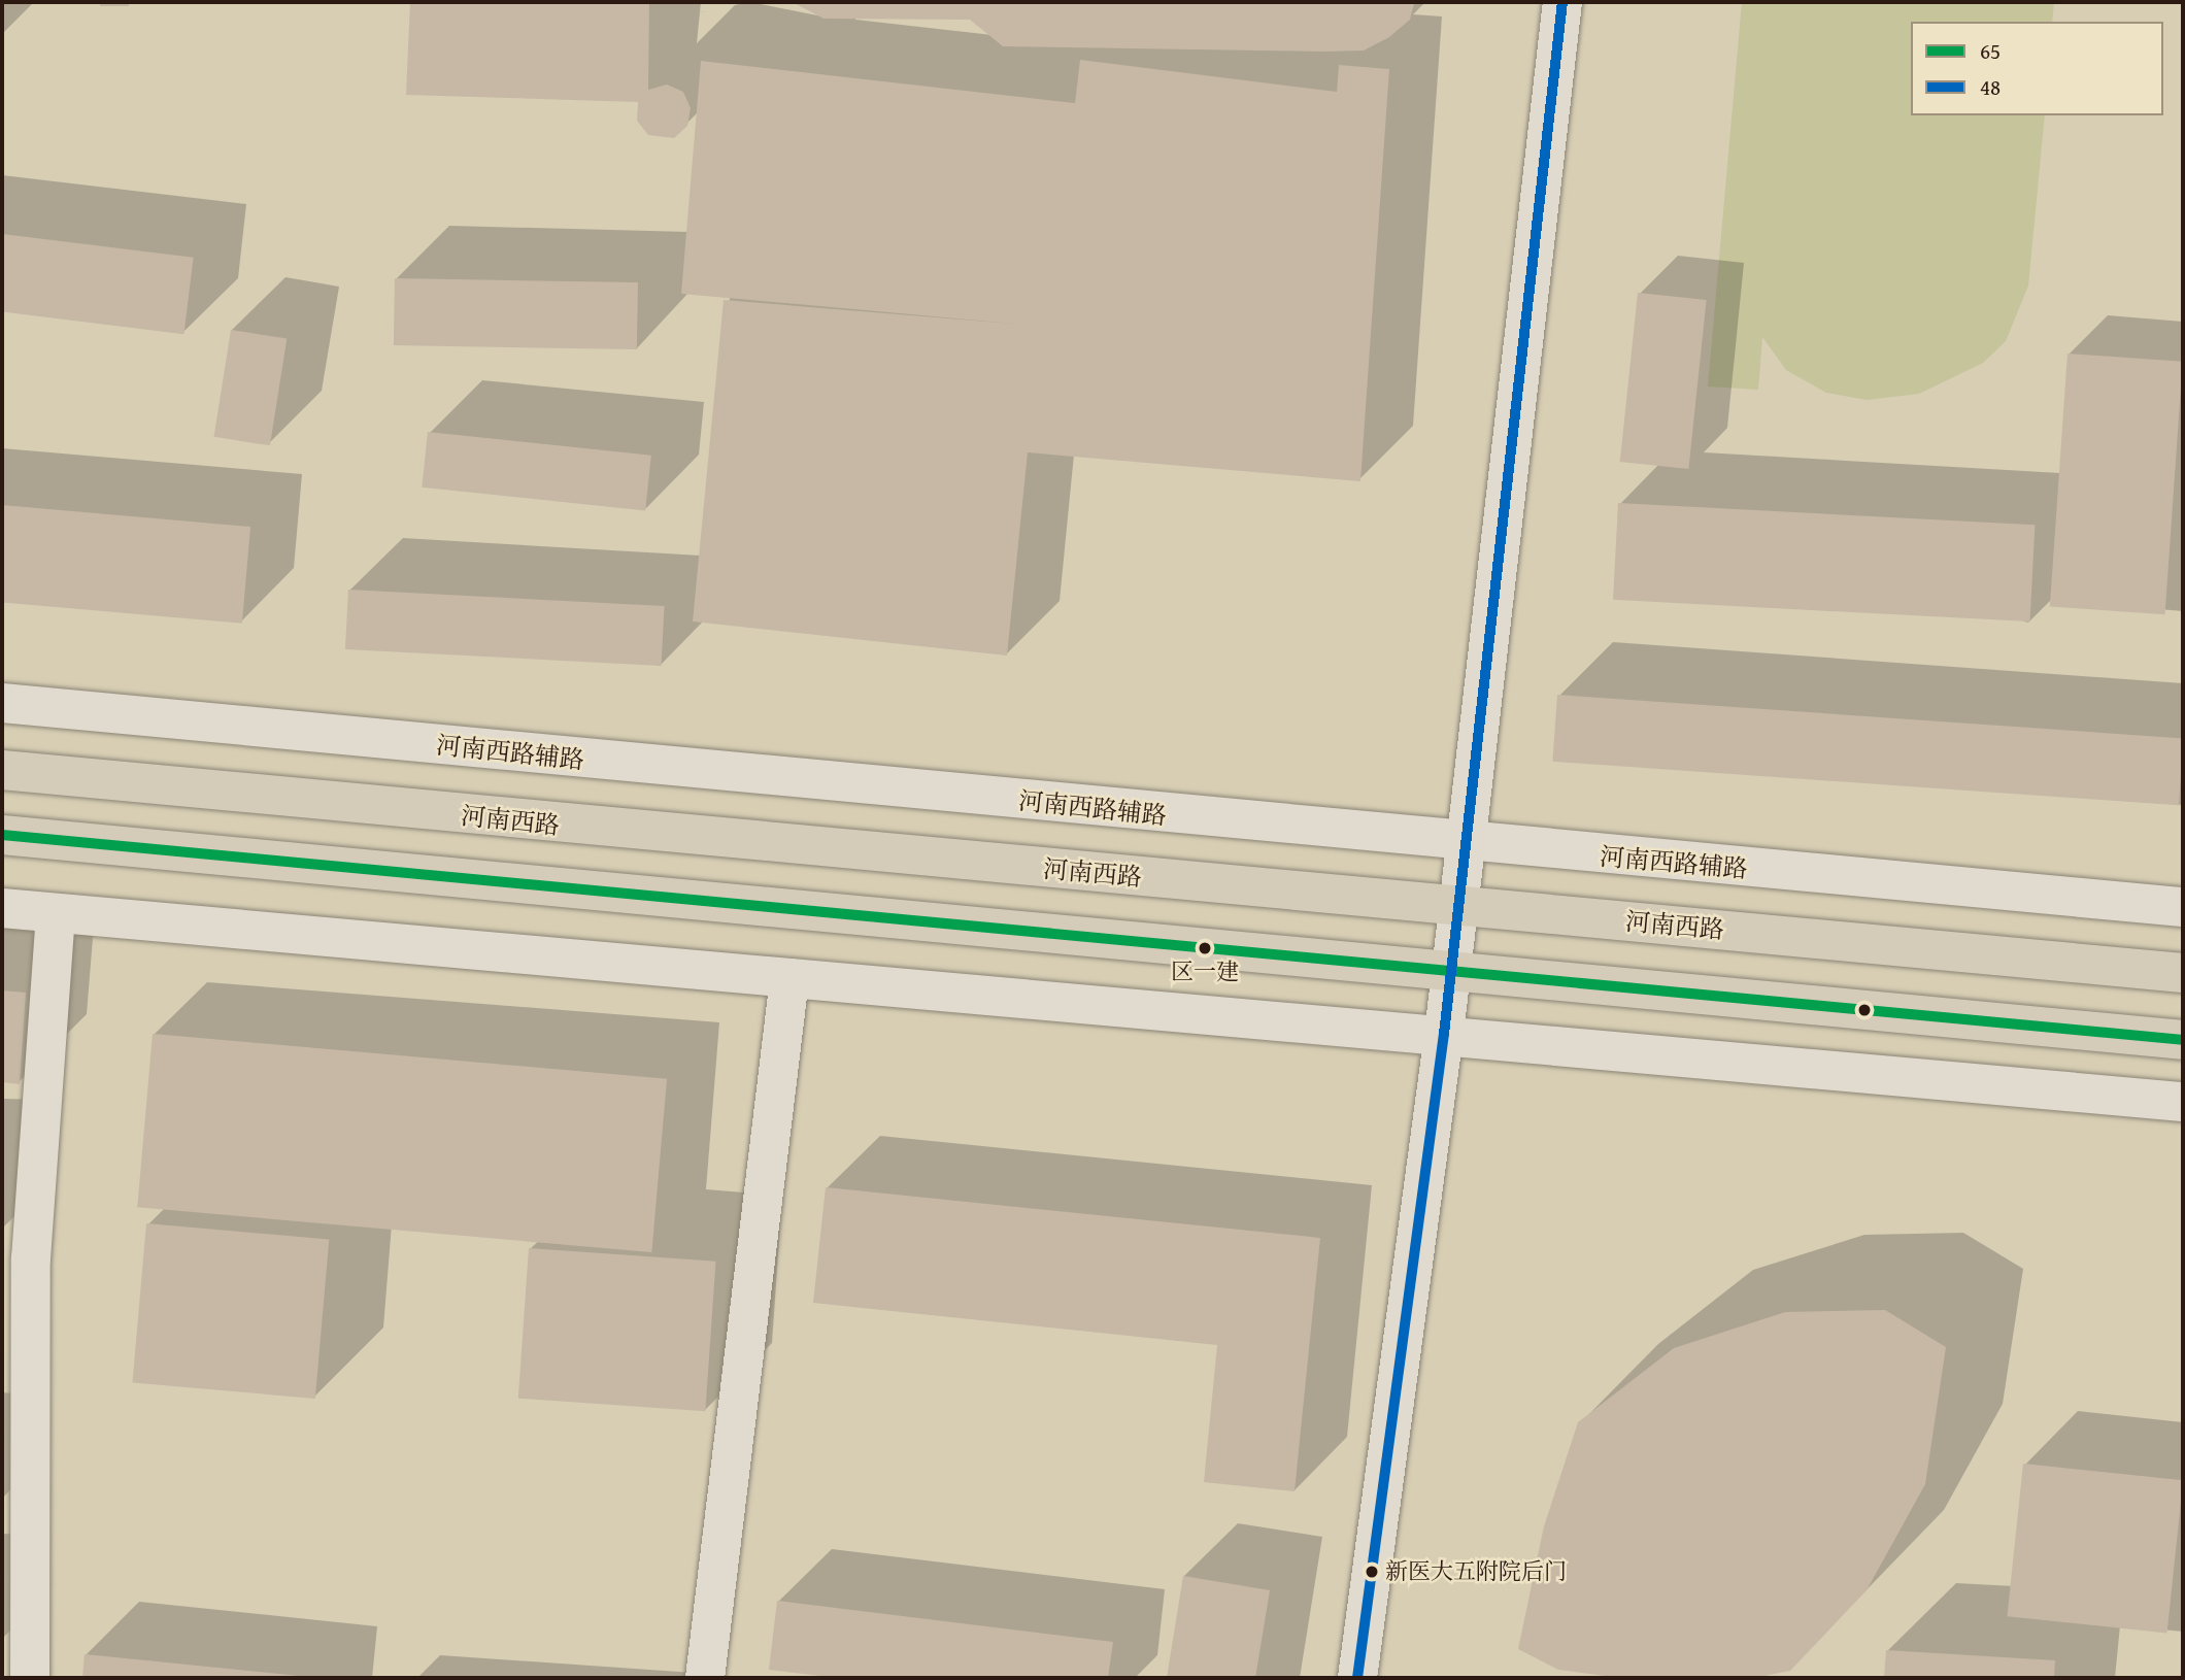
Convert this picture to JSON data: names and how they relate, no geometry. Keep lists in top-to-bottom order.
{
  "streets": {
    "main road": ["河南西路"],
    "street": ["河南西路辅路"]
  },
  "places": ["区一建", "新医大五附院后门"],
  "lines": ["transit line 48", "transit line 65"],
  "legend": ["65", "48"]
}
